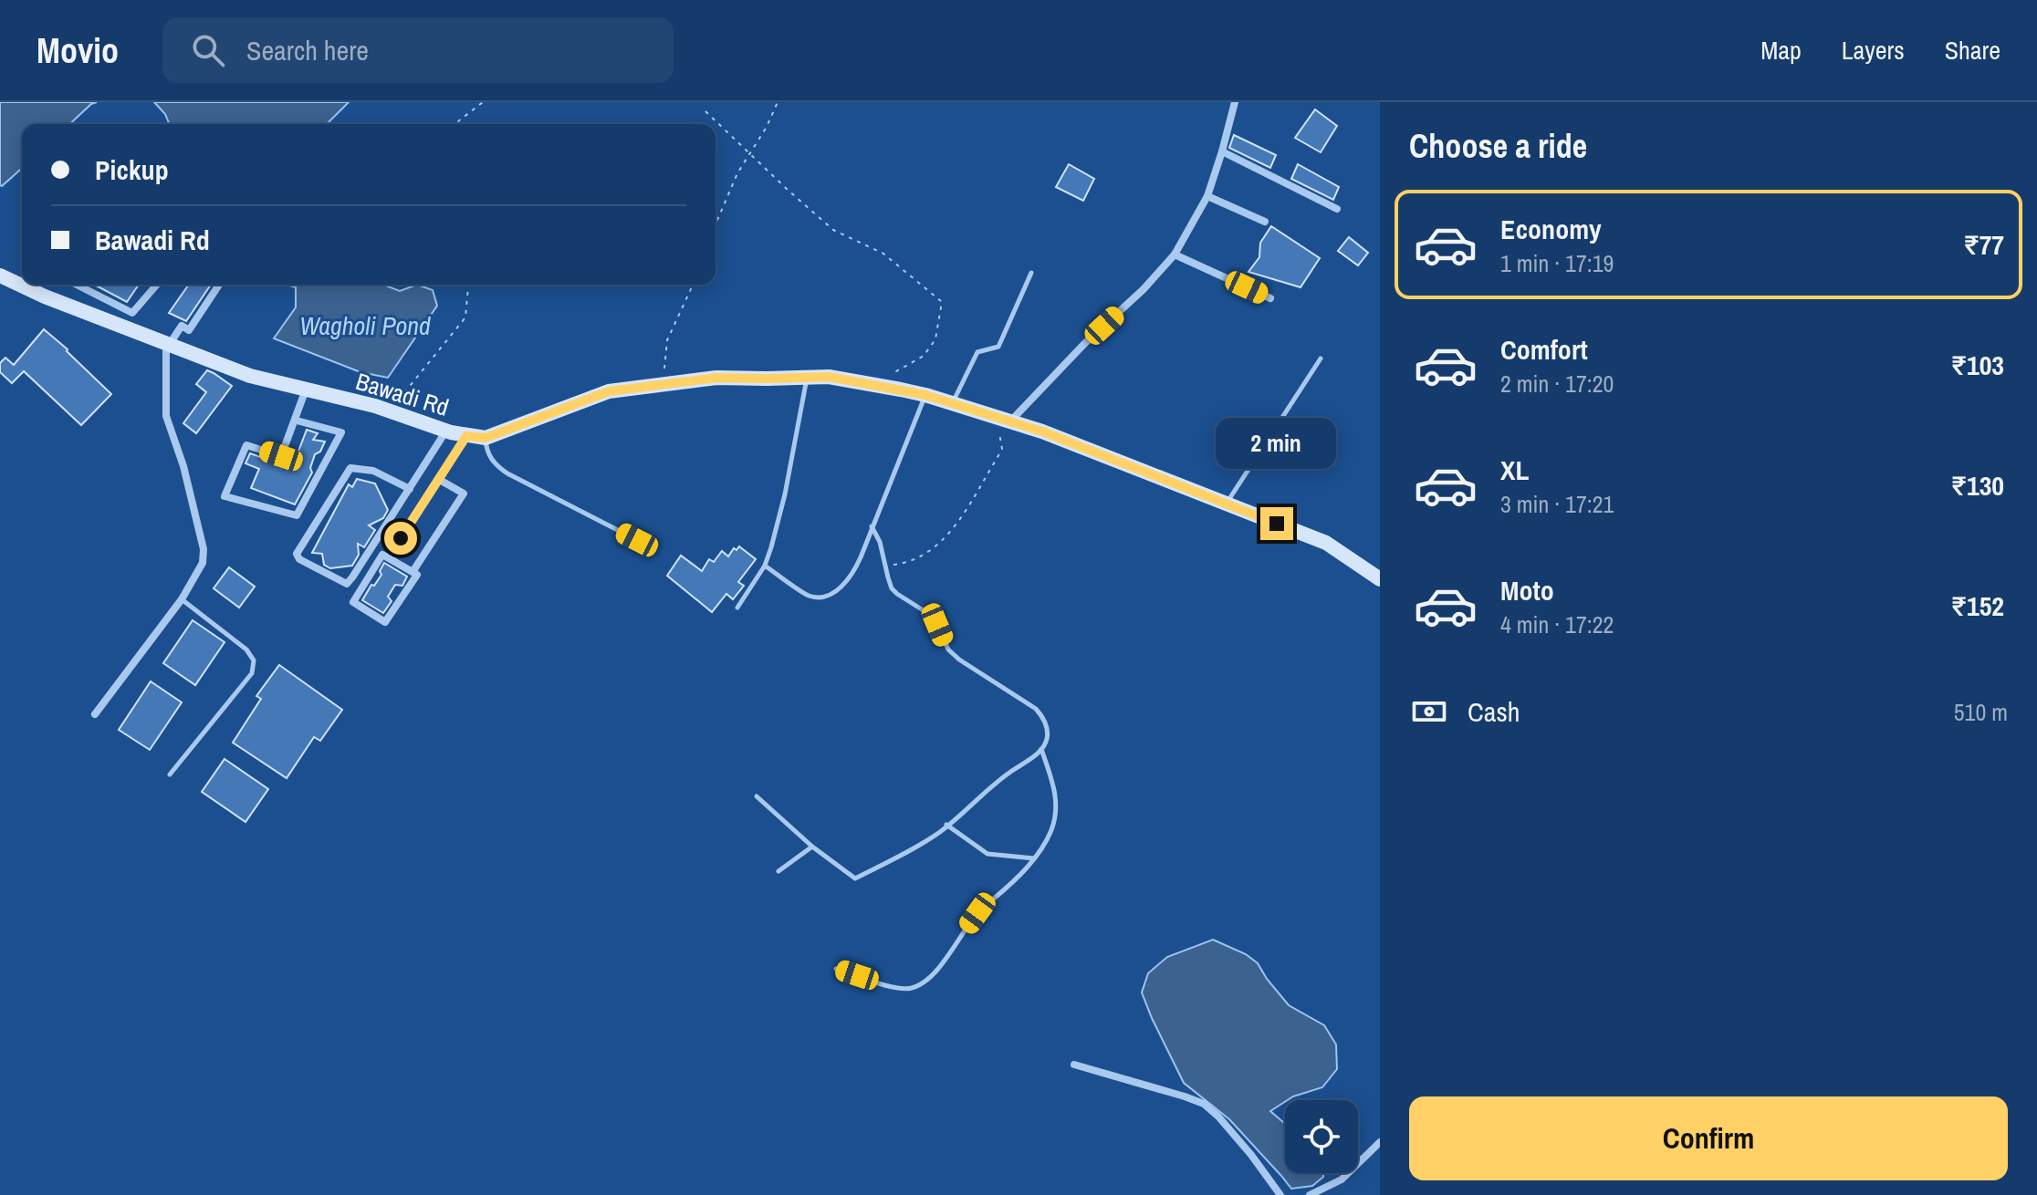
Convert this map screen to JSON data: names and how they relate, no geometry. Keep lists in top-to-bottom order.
{
  "streets": {
    "street": ["Bawadi Rd"]
  },
  "water": ["Wagholi Pond"],
  "page": {
    "header": "Movio",
    "search": "Search here",
    "nav": ["Map", "Layers", "Share"],
    "heading": "Choose a ride",
    "banner": ["Pickup", "Bawadi Rd"],
    "list": [
      {
        "name": "Economy",
        "note": "1 min · 17:19",
        "value": "₹77"
      },
      {
        "name": "Comfort",
        "note": "2 min · 17:20",
        "value": "₹103"
      },
      {
        "name": "XL",
        "note": "3 min · 17:21",
        "value": "₹130"
      },
      {
        "name": "Moto",
        "note": "4 min · 17:22",
        "value": "₹152"
      }
    ],
    "bubble": "2 min",
    "pay": ["Cash", "510 m"],
    "buttons": "Confirm"
  }
}
